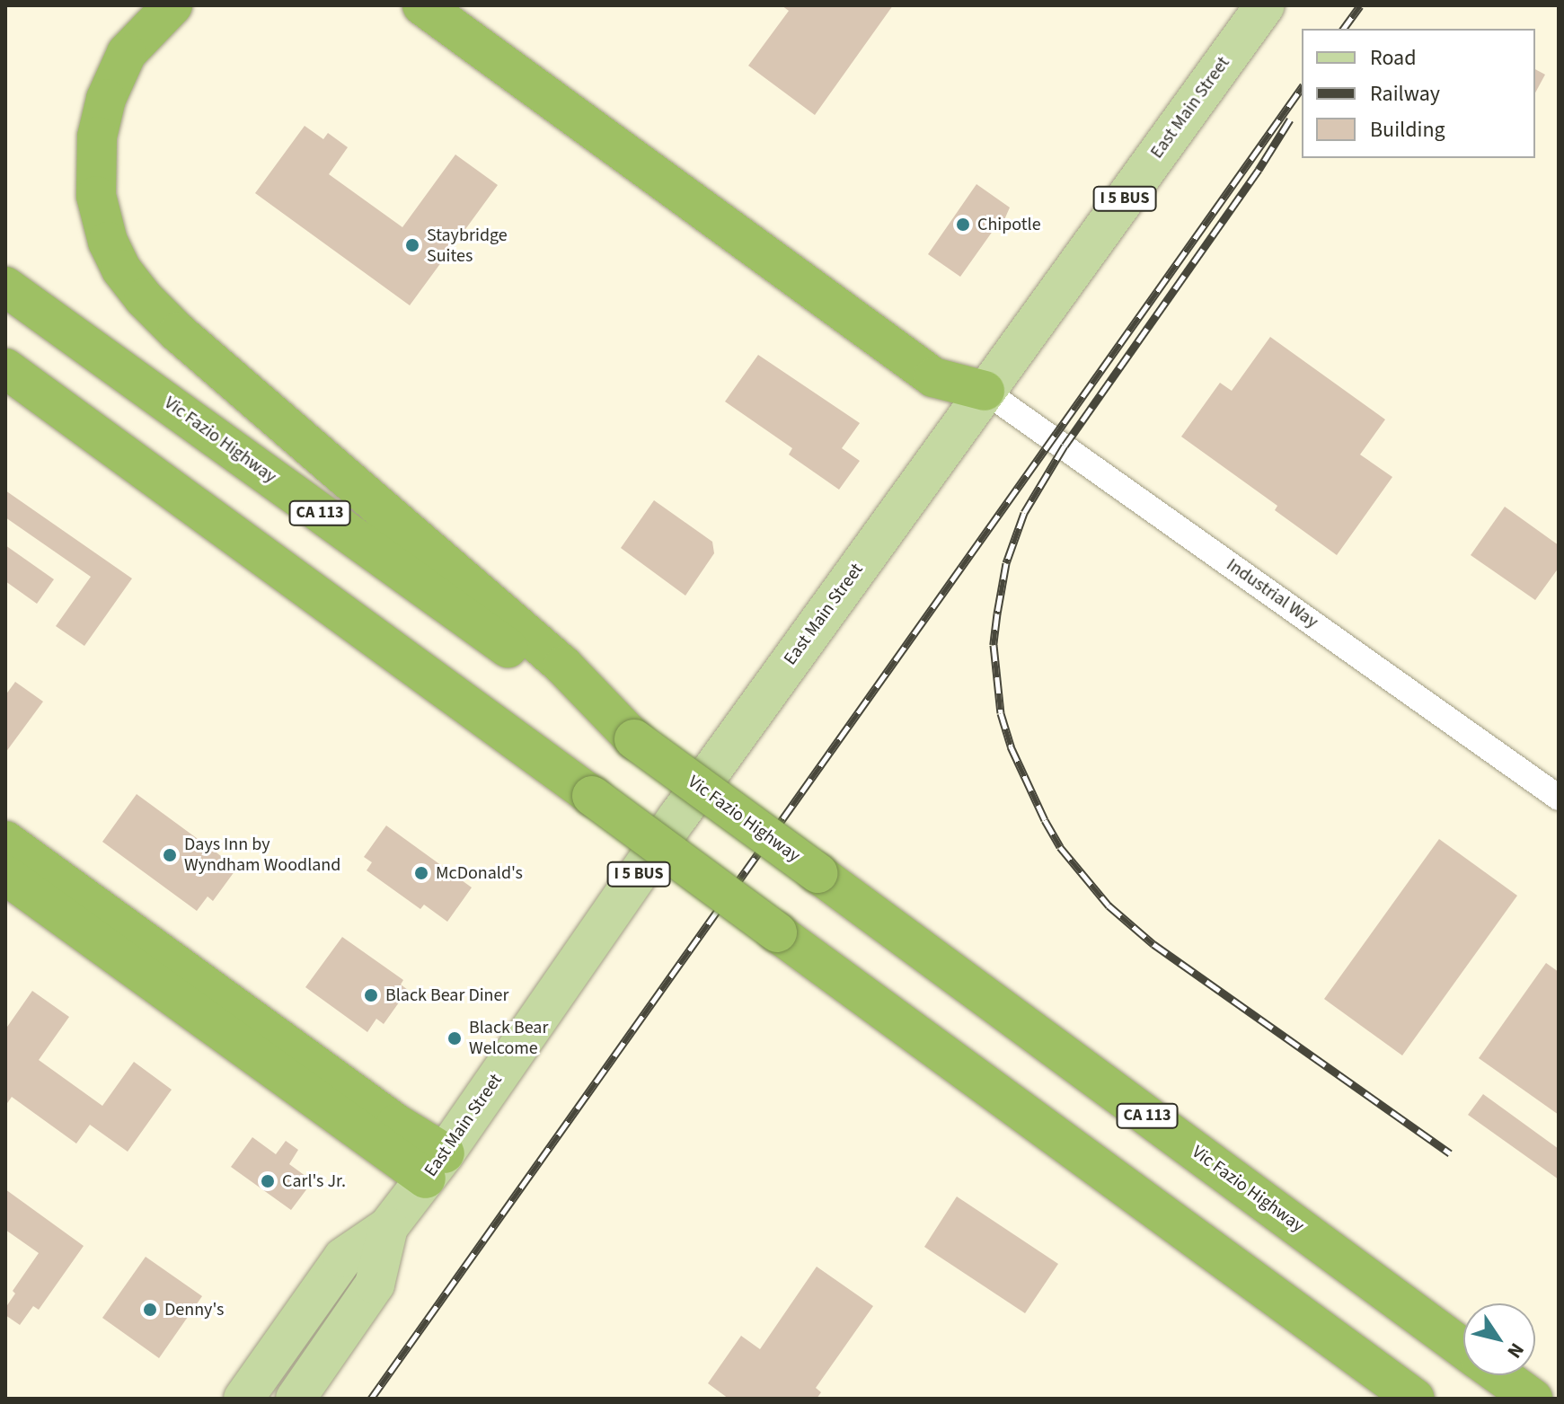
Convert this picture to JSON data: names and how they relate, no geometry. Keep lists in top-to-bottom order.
{
  "streets": {
    "highway": ["Vic Fazio Highway", "CA 113"],
    "main road": ["East Main Street", "I 5 BUS"],
    "street": ["Industrial Way"]
  },
  "crossings": [
    ["East Main Street", "Industrial Way"]
  ],
  "places": [
    "Chipotle",
    "Staybridge Suites",
    "Days Inn by Wyndham Woodland",
    "McDonald's",
    "Black Bear Diner",
    "Black Bear Welcome",
    "Carl's Jr.",
    "Denny's"
  ],
  "legend": ["Road", "Railway", "Building"],
  "north": "bottom right"
}
